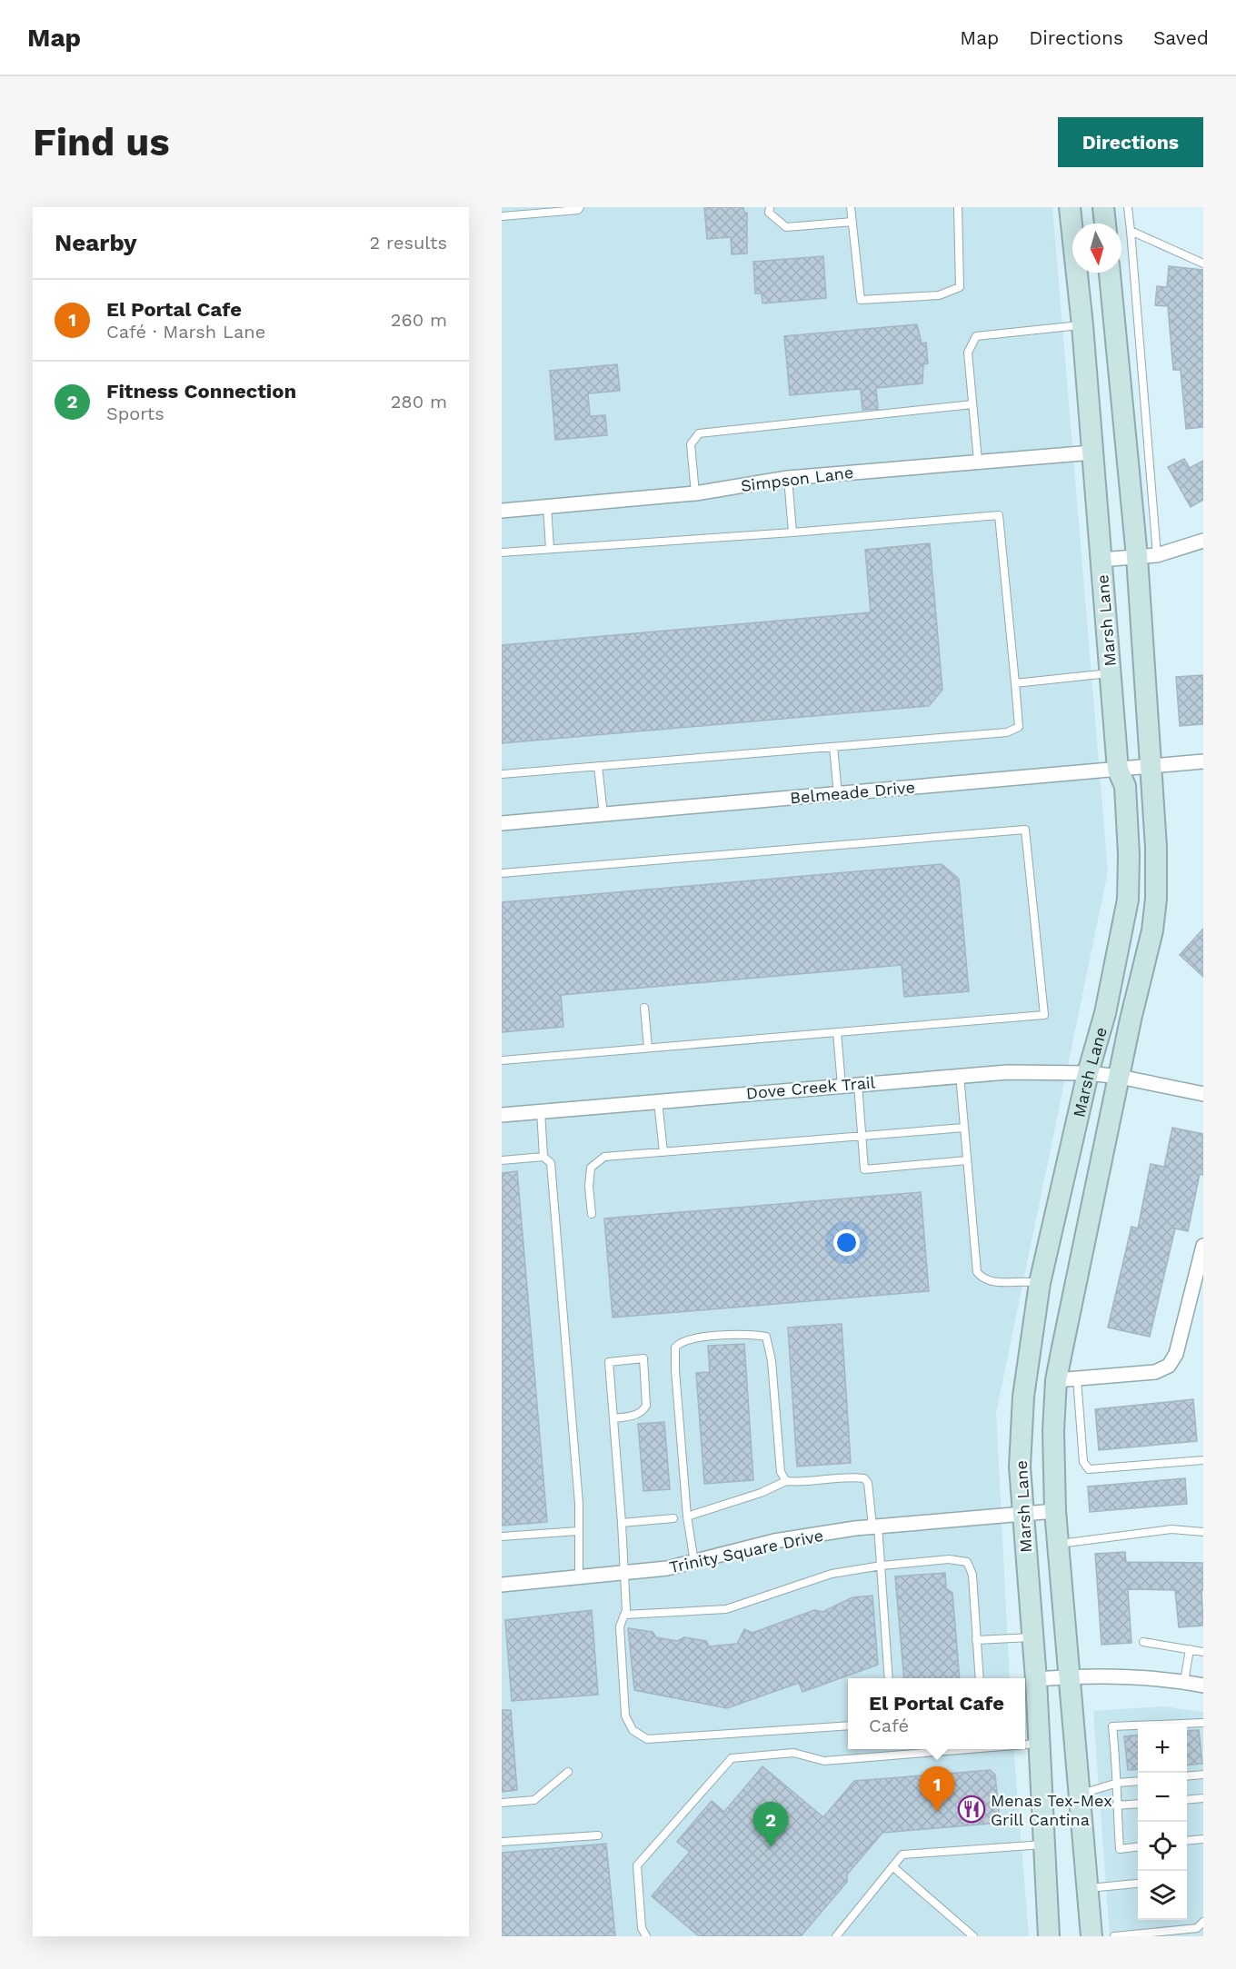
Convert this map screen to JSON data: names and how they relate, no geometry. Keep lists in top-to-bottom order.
{
  "streets": {
    "main road": ["Marsh Lane"],
    "street": [
      "Simpson Lane",
      "Belmeade Drive",
      "Dove Creek Trail",
      "Trinity Square Drive"
    ]
  },
  "crossings": [
    ["Simpson Lane", "Marsh Lane"],
    ["Marsh Lane", "Belmeade Drive"],
    ["Marsh Lane", "Dove Creek Trail"],
    ["Marsh Lane", "Trinity Square Drive"]
  ],
  "places": {
    "restaurant": ["Menas Tex-Mex Grill Cantina"]
  },
  "north": "bottom",
  "page": {
    "header": "Map",
    "nav": ["Map", "Directions", "Saved"],
    "buttons": "Directions",
    "title": "Find us",
    "heading": ["Nearby", "2 results"],
    "list": [
      {
        "mark": "1",
        "name": "El Portal Cafe",
        "note": "Café · Marsh Lane",
        "value": "260 m"
      },
      {
        "mark": "2",
        "name": "Fitness Connection",
        "note": "Sports",
        "value": "280 m"
      }
    ],
    "popup": ["El Portal Cafe", "Café"],
    "map_buttons": ["+", "−"],
    "pins": ["1", "2"]
  }
}
